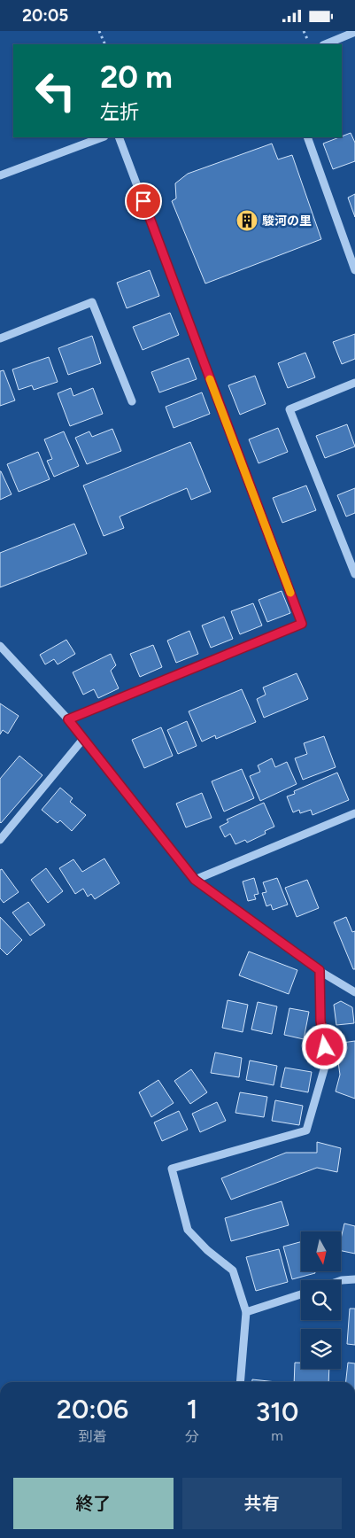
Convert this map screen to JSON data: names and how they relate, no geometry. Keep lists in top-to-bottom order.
{
  "places": {
    "building": ["駿河の里"]
  },
  "north": "bottom",
  "page": {
    "status": "20:05",
    "turn": ["20 m", "左折"],
    "eta": [
      "20:06",
      "到着",
      "1",
      "分",
      "310",
      "m"
    ],
    "buttons": ["終了", "共有"]
  }
}
